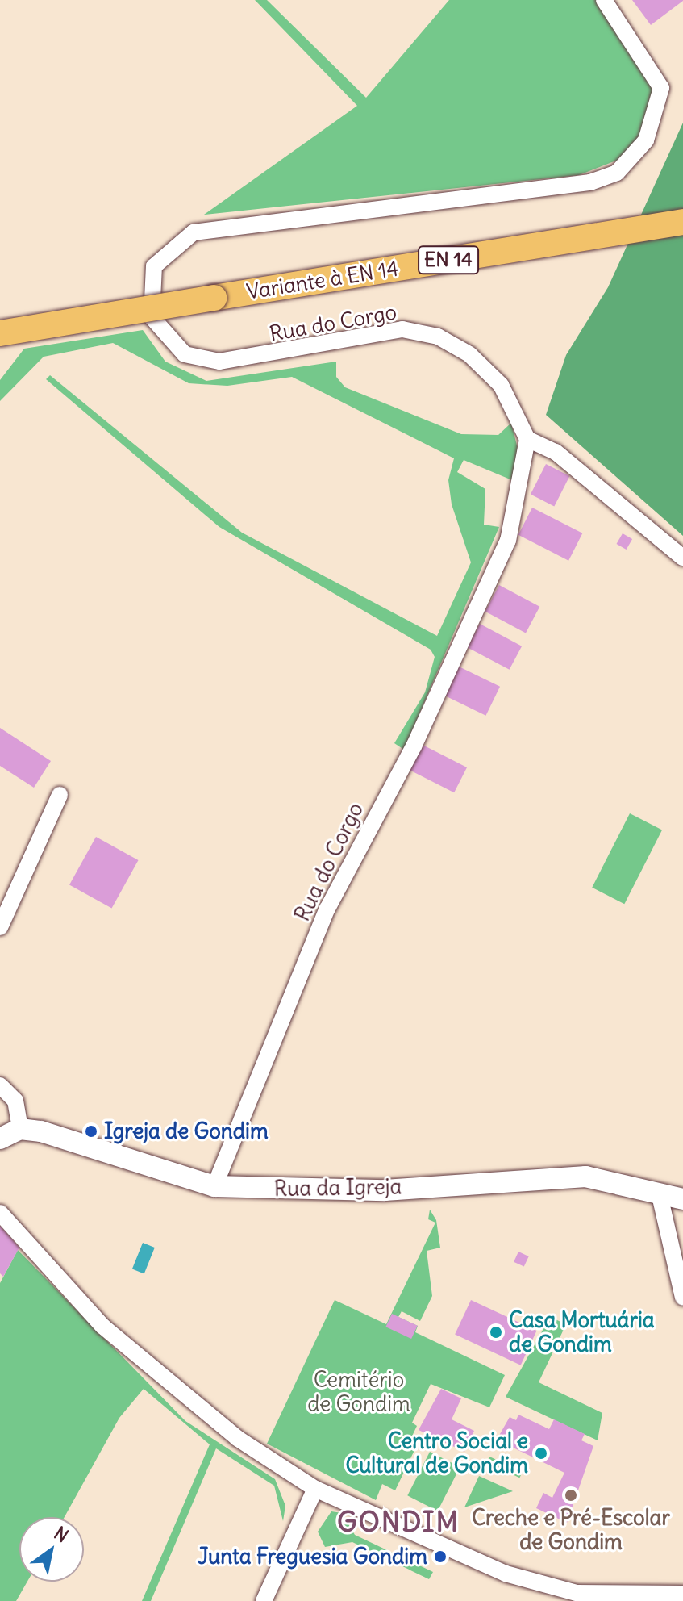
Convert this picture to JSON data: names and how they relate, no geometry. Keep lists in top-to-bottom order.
{
  "streets": {
    "main road": ["EN 14", "Variante à EN 14"],
    "street": ["Rua do Corgo", "Rua da Igreja"]
  },
  "crossings": [
    ["Rua do Corgo", "Rua da Igreja"]
  ],
  "districts": ["GONDIM"],
  "parks": ["Cemitério de Gondim"],
  "places": [
    "Igreja de Gondim",
    "Casa Mortuária de Gondim",
    "Centro Social e Cultural de Gondim",
    "Creche e Pré-Escolar de Gondim",
    "Junta Freguesia Gondim"
  ],
  "north": "top right"
}
